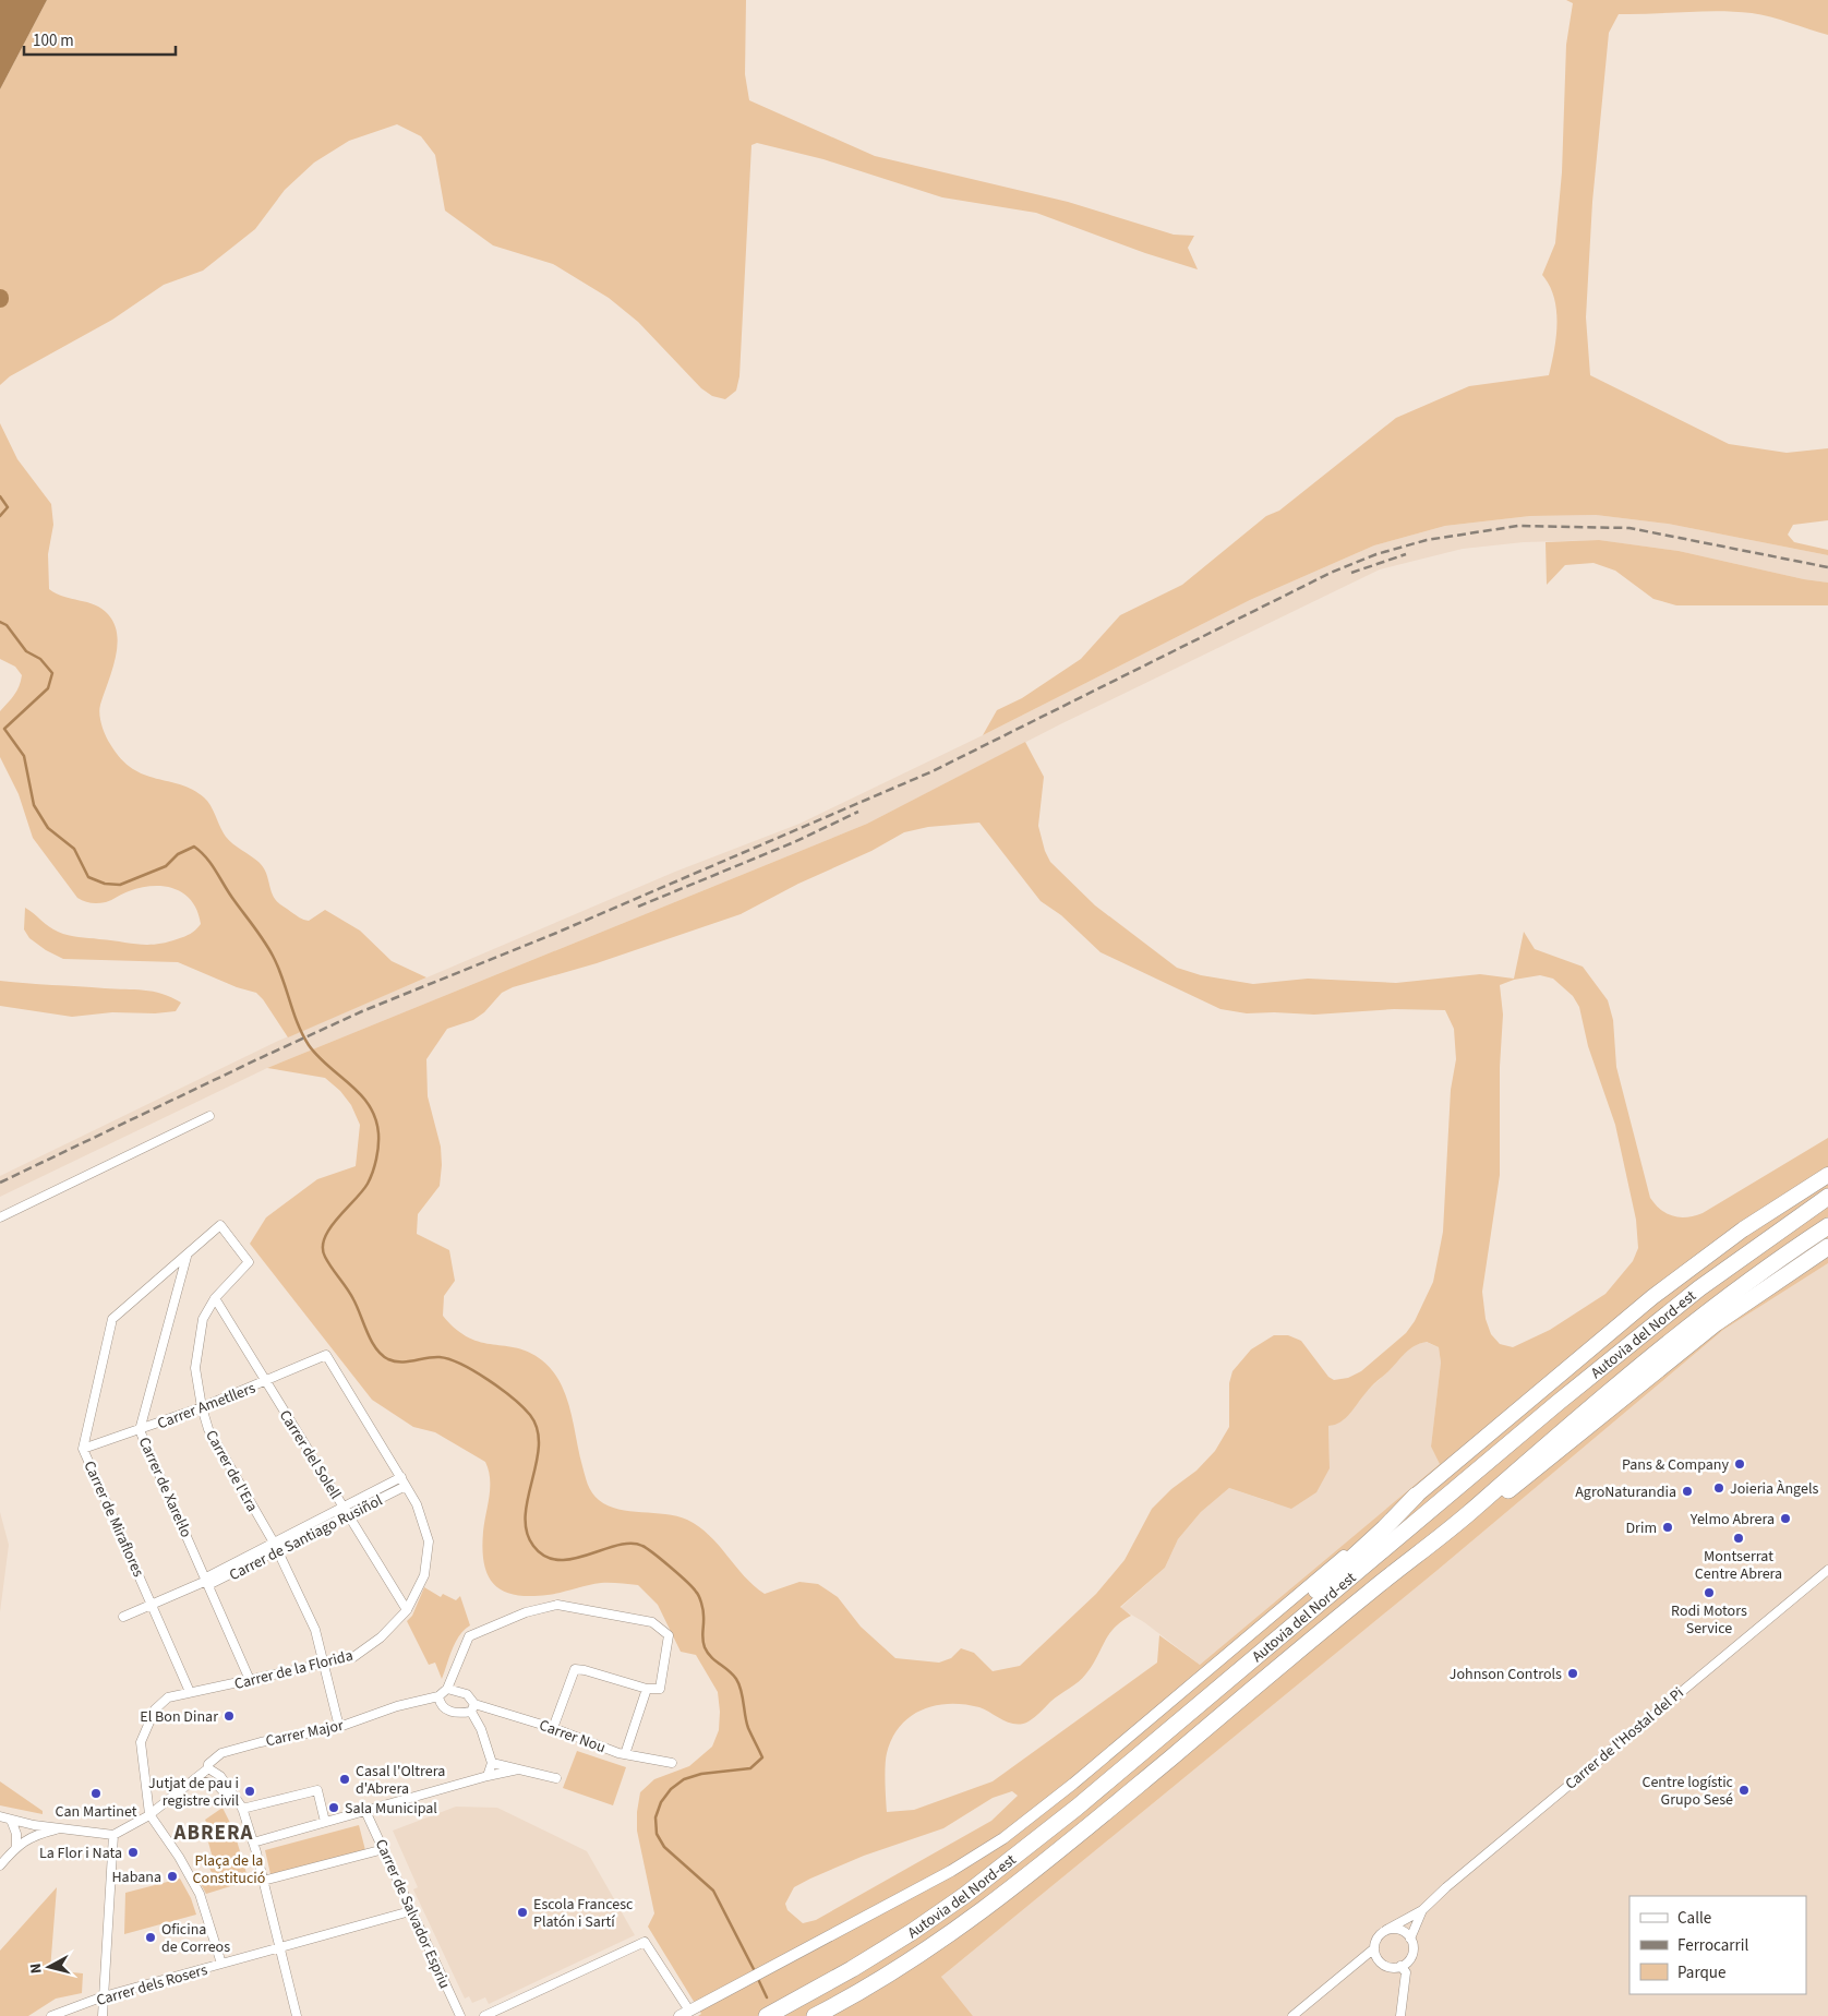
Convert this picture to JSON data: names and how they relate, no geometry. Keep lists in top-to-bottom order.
{
  "streets": {
    "highway": ["Autovia del Nord-est"],
    "street": [
      "Carrer Ametllers",
      "Carrer del Solell",
      "Carrer de l'Era",
      "Carrer de Xarel·lo",
      "Carrer de Miraflores",
      "Carrer de Santiago Rusiñol",
      "Carrer de la Florida",
      "Carrer Major",
      "Carrer Nou",
      "Carrer de l'Hostal del Pi",
      "Carrer de Salvador Espriu",
      "Carrer dels Rosers"
    ]
  },
  "crossings": [
    ["Carrer Ametllers", "Carrer del Solell"],
    ["Carrer Ametllers", "Carrer de l'Era"],
    ["Carrer Ametllers", "Carrer de Xarel·lo"],
    ["Carrer Ametllers", "Carrer de Miraflores"],
    ["Carrer Ametllers", "Carrer de la Florida"],
    ["Carrer del Solell", "Carrer de l'Era"],
    ["Carrer del Solell", "Carrer de Santiago Rusiñol"],
    ["Carrer del Solell", "Carrer de la Florida"],
    ["Carrer de l'Era", "Carrer de Miraflores"],
    ["Carrer de l'Era", "Carrer de Santiago Rusiñol"],
    ["Carrer de l'Era", "Carrer de la Florida"],
    ["Carrer de l'Era", "Carrer Major"],
    ["Carrer de Xarel·lo", "Carrer de Miraflores"],
    ["Carrer de Xarel·lo", "Carrer de Santiago Rusiñol"],
    ["Carrer de Xarel·lo", "Carrer de la Florida"],
    ["Carrer de Miraflores", "Carrer de Santiago Rusiñol"],
    ["Carrer de Miraflores", "Carrer de la Florida"],
    ["Carrer de Santiago Rusiñol", "Carrer de la Florida"],
    ["Carrer de la Florida", "Carrer Major"],
    ["Carrer de Salvador Espriu", "Carrer dels Rosers"]
  ],
  "districts": ["ABRERA"],
  "parks": ["Plaça de la Constitució"],
  "places": [
    "Pans & Company",
    "Joieria Àngels",
    "AgroNaturandia",
    "Yelmo Abrera",
    "Drim",
    "Montserrat Centre Abrera",
    "Rodi Motors Service",
    "Johnson Controls",
    "El Bon Dinar",
    "Casal l'Oltrera d'Abrera",
    "Centre logístic Grupo Sesé",
    "Jutjat de pau i registre civil",
    "Can Martinet",
    "Sala Municipal",
    "La Flor i Nata",
    "Habana",
    "Escola Francesc Platón i Sartí",
    "Oficina de Correos"
  ],
  "legend": ["Calle", "Ferrocarril", "Parque"],
  "scale_bar": "100 m",
  "north": "left"
}
